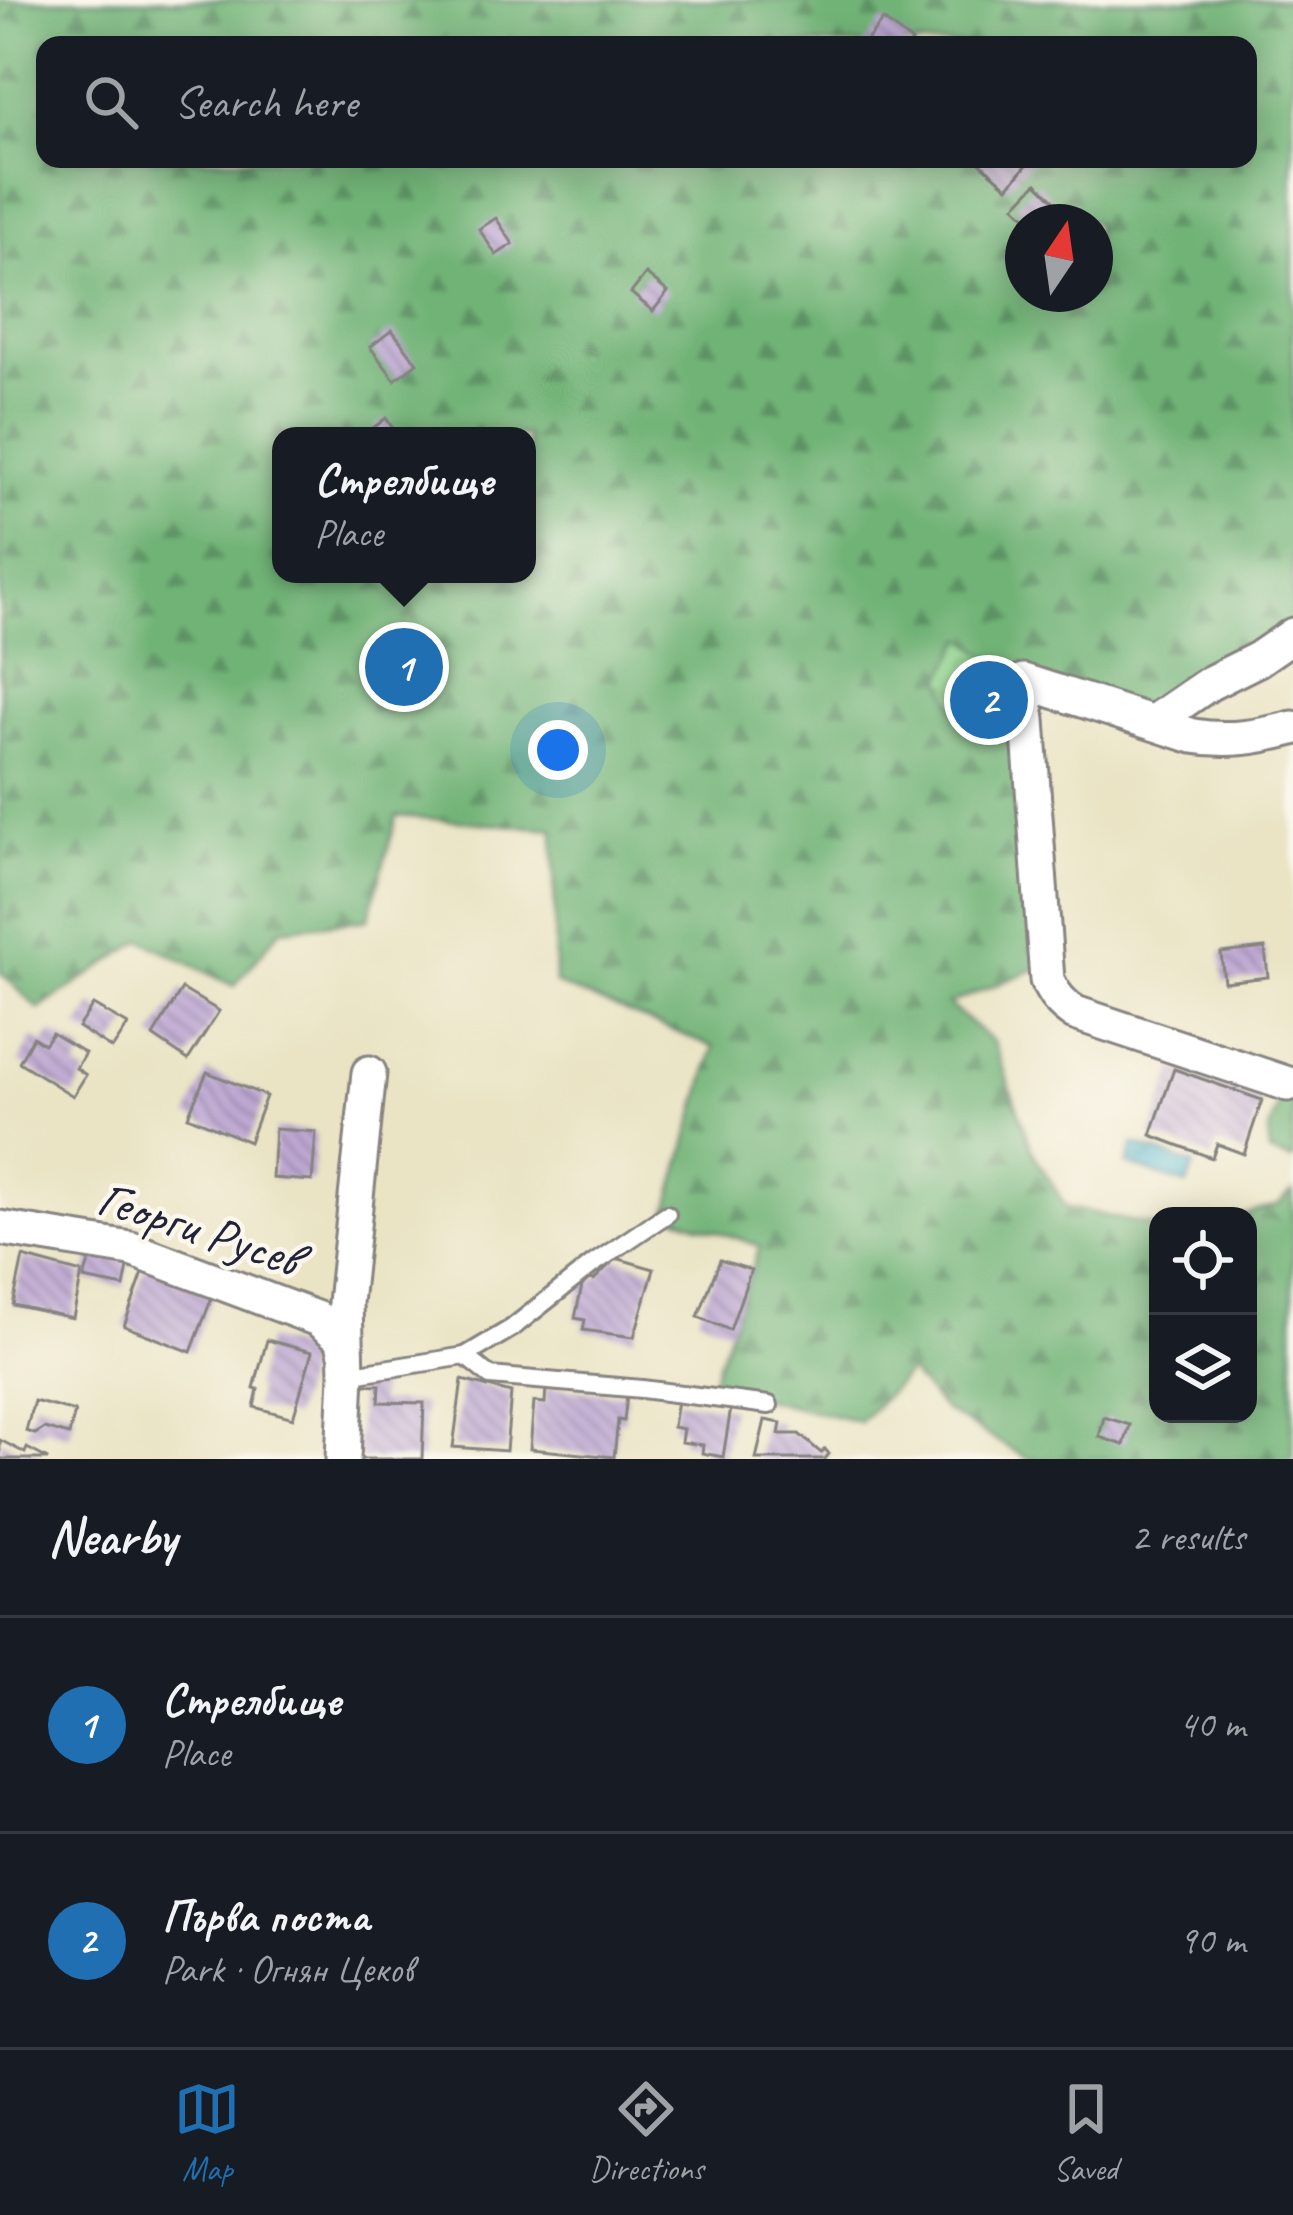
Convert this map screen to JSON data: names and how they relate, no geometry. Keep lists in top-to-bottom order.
{
  "streets": {
    "street": ["Георги Русев"]
  },
  "north": "top",
  "page": {
    "search": "Search here",
    "popup": ["Стрелбище", "Place"],
    "pins": ["1", "2"],
    "heading": ["Nearby", "2 results"],
    "list": [
      {
        "mark": "1",
        "name": "Стрелбище",
        "note": "Place",
        "value": "40 m"
      },
      {
        "mark": "2",
        "name": "Първа поста",
        "note": "Park · Огнян Цеков",
        "value": "90 m"
      }
    ],
    "nav": ["Map", "Directions", "Saved"]
  }
}
